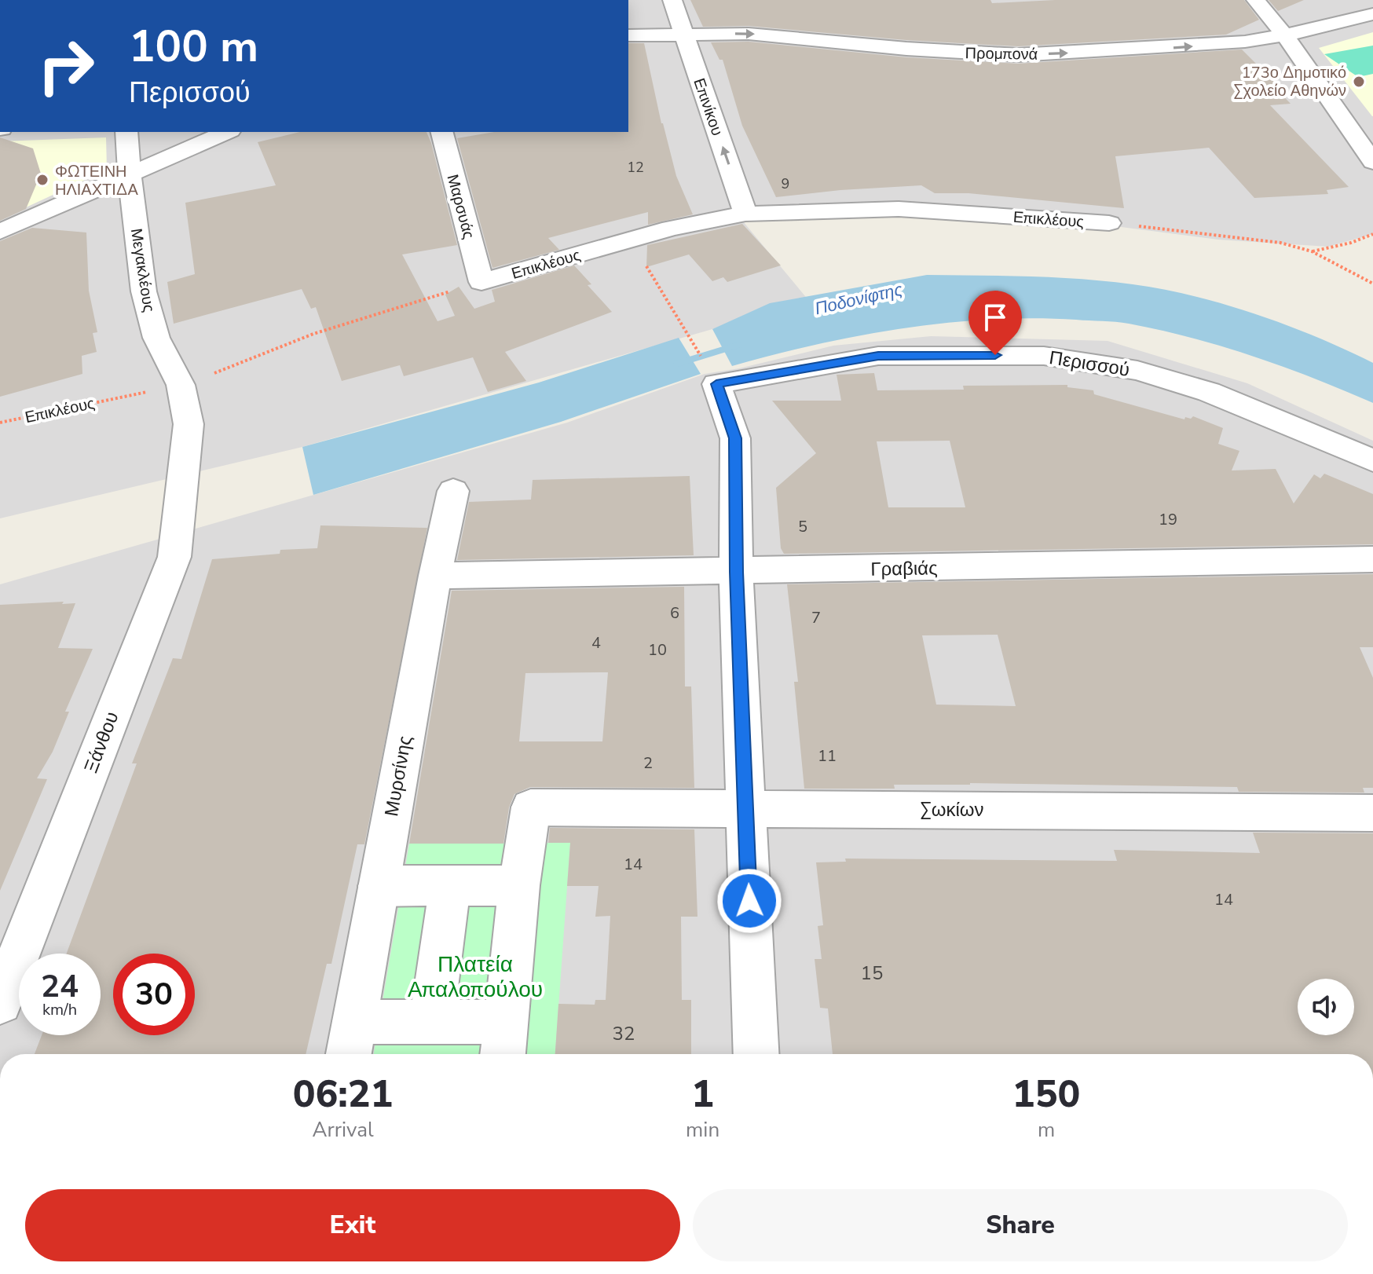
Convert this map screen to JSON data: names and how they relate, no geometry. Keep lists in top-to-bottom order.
{
  "streets": {
    "street": [
      "Προμπονά",
      "Επινίκου",
      "Μαρσυάς",
      "Επικλέους",
      "Μεγακλέους",
      "Περισσού",
      "Γραβιάς",
      "Ξάνθου",
      "Μυρσίνης",
      "Σωκίων"
    ]
  },
  "crossings": [
    ["Προμπονά", "Επινίκου"],
    ["Επινίκου", "Επικλέους"],
    ["Μαρσυάς", "Επικλέους"],
    ["Επικλέους", "Μεγακλέους"],
    ["Μεγακλέους", "Ξάνθου"],
    ["Γραβιάς", "Μυρσίνης"]
  ],
  "one_way": ["Προμπονά", "Επινίκου"],
  "water": ["Ποδονίφτης"],
  "parks": ["Πλατεία Απαλοπούλου"],
  "places": ["173ο Δημοτικό Σχολείο Αθηνών", "ΦΩΤΕΙΝΗ ΗΛΙΑΧΤΙΔΑ"],
  "house_numbers": [
    "12",
    "9",
    "19",
    "5",
    "6",
    "7",
    "4",
    "10",
    "11",
    "2",
    "14",
    "14",
    "15",
    "32"
  ],
  "page": {
    "turn": ["100 m", "Περισσού"],
    "speed": "24 km/h",
    "limit": "30",
    "eta": [
      "06:21",
      "Arrival",
      "1",
      "min",
      "150",
      "m"
    ],
    "buttons": ["Exit", "Share"]
  }
}
